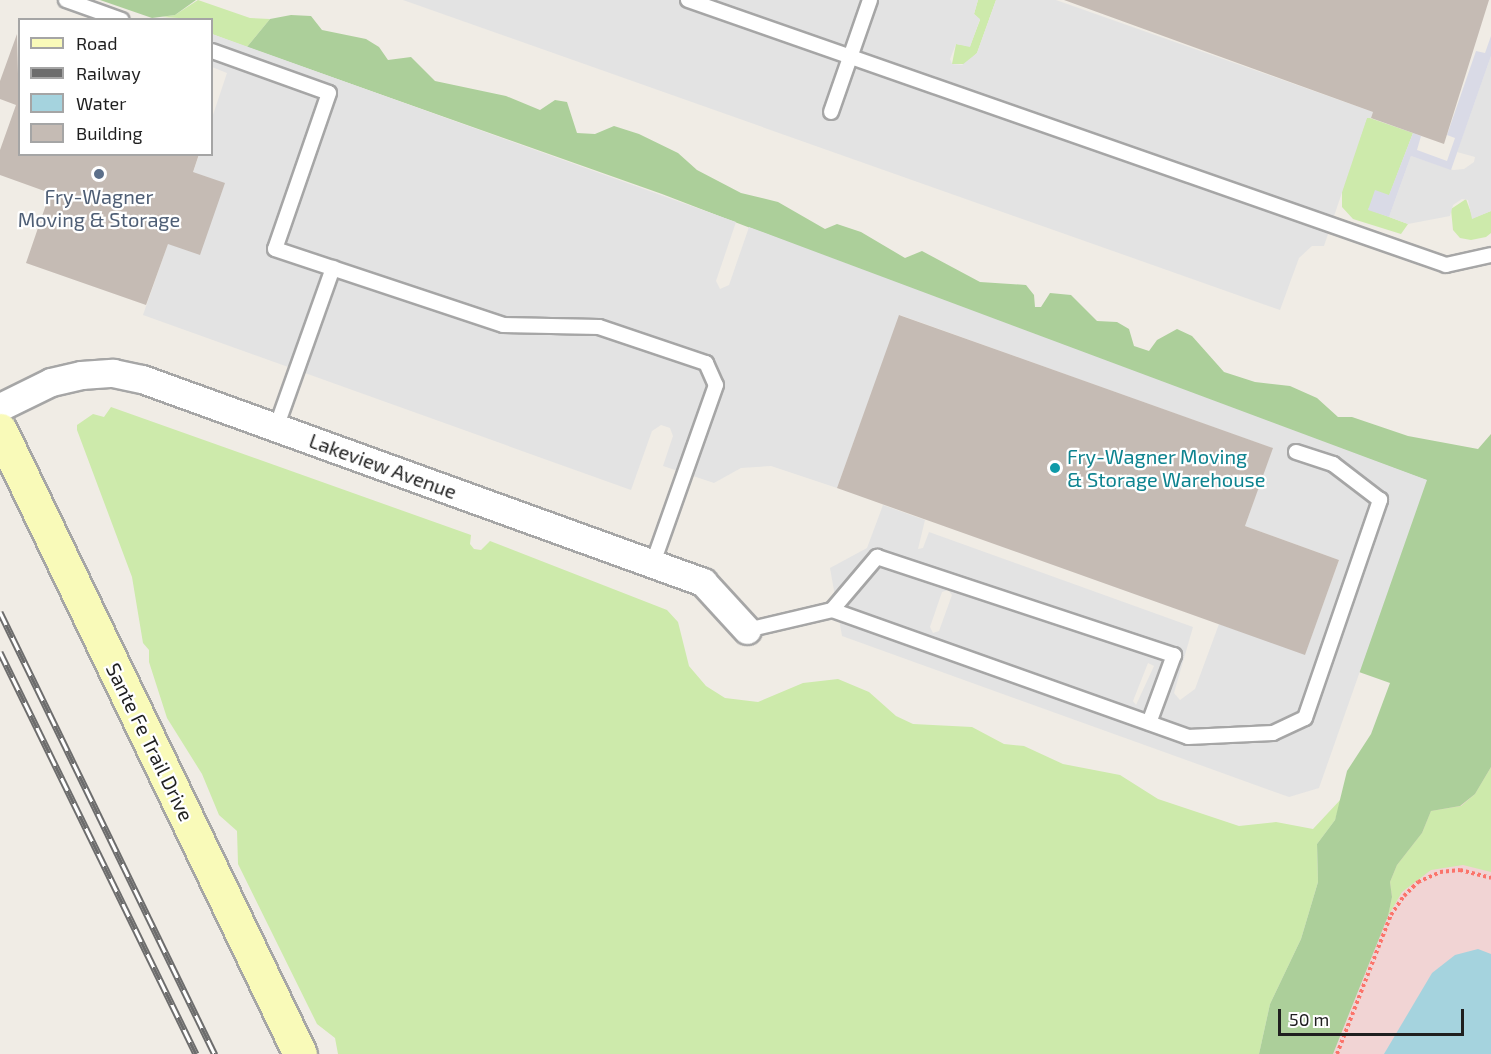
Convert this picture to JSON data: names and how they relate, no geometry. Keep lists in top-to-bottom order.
{
  "streets": {
    "main road": ["Sante Fe Trail Drive"],
    "street": ["Lakeview Avenue"]
  },
  "places": ["Fry-Wagner Moving & Storage", "Fry-Wagner Moving & Storage Warehouse"],
  "legend": [
    "Road",
    "Railway",
    "Water",
    "Building"
  ],
  "scale_bar": "50 m"
}
